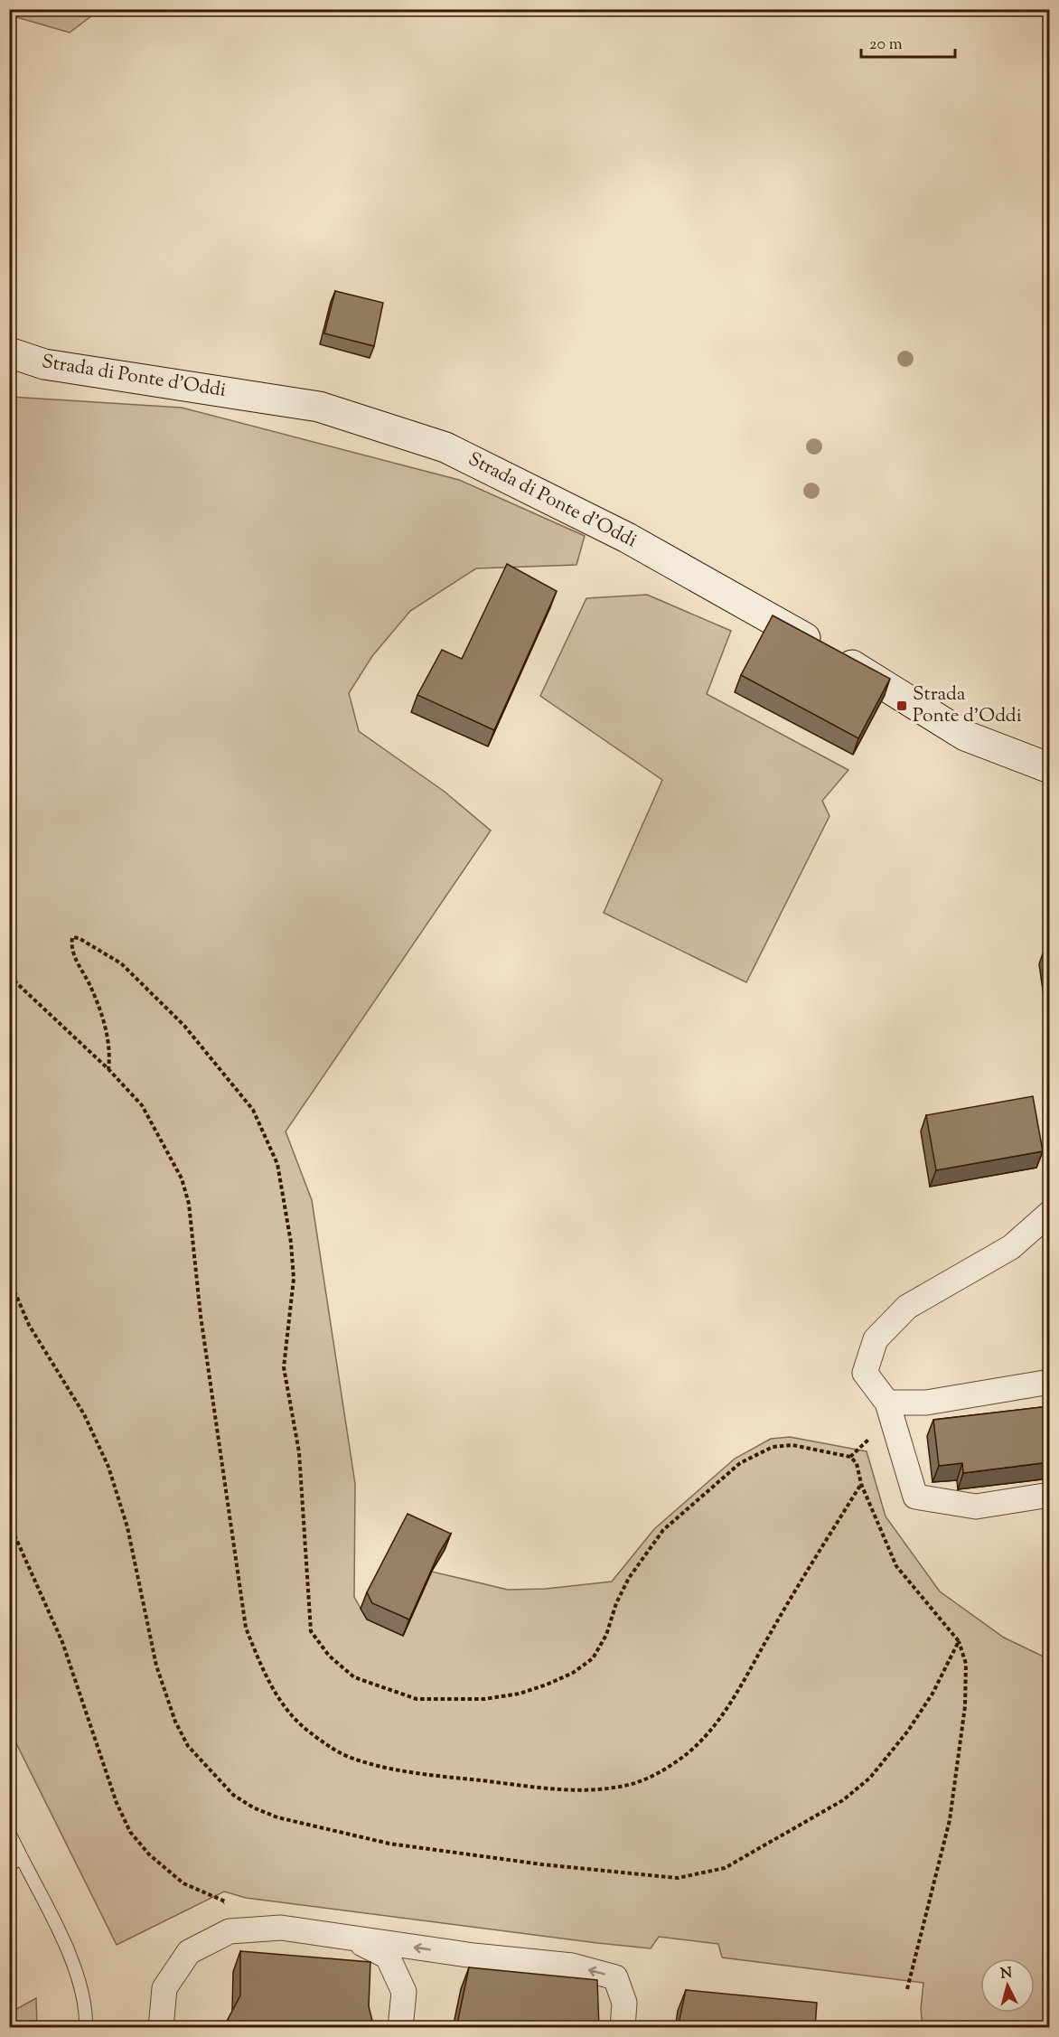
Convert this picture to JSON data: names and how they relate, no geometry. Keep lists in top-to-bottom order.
{
  "streets": {
    "street": ["Strada di Ponte d'Oddi"]
  },
  "places": {
    "transit": ["Strada Ponte d'Oddi"]
  },
  "scale_bar": "20 m",
  "north": "top"
}
